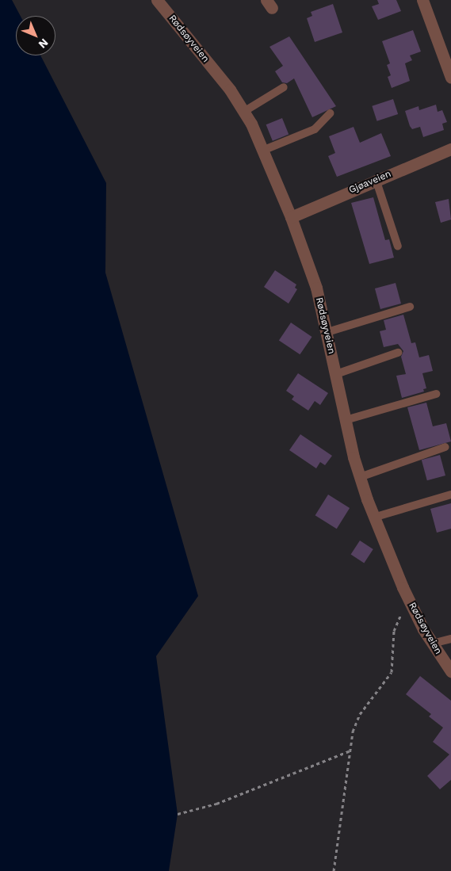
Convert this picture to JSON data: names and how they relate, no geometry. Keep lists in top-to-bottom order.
{
  "streets": {
    "street": ["Rødsøyveien", "Gjøaveien"]
  },
  "crossings": [
    ["Rødsøyveien", "Gjøaveien"]
  ],
  "north": "bottom right"
}
